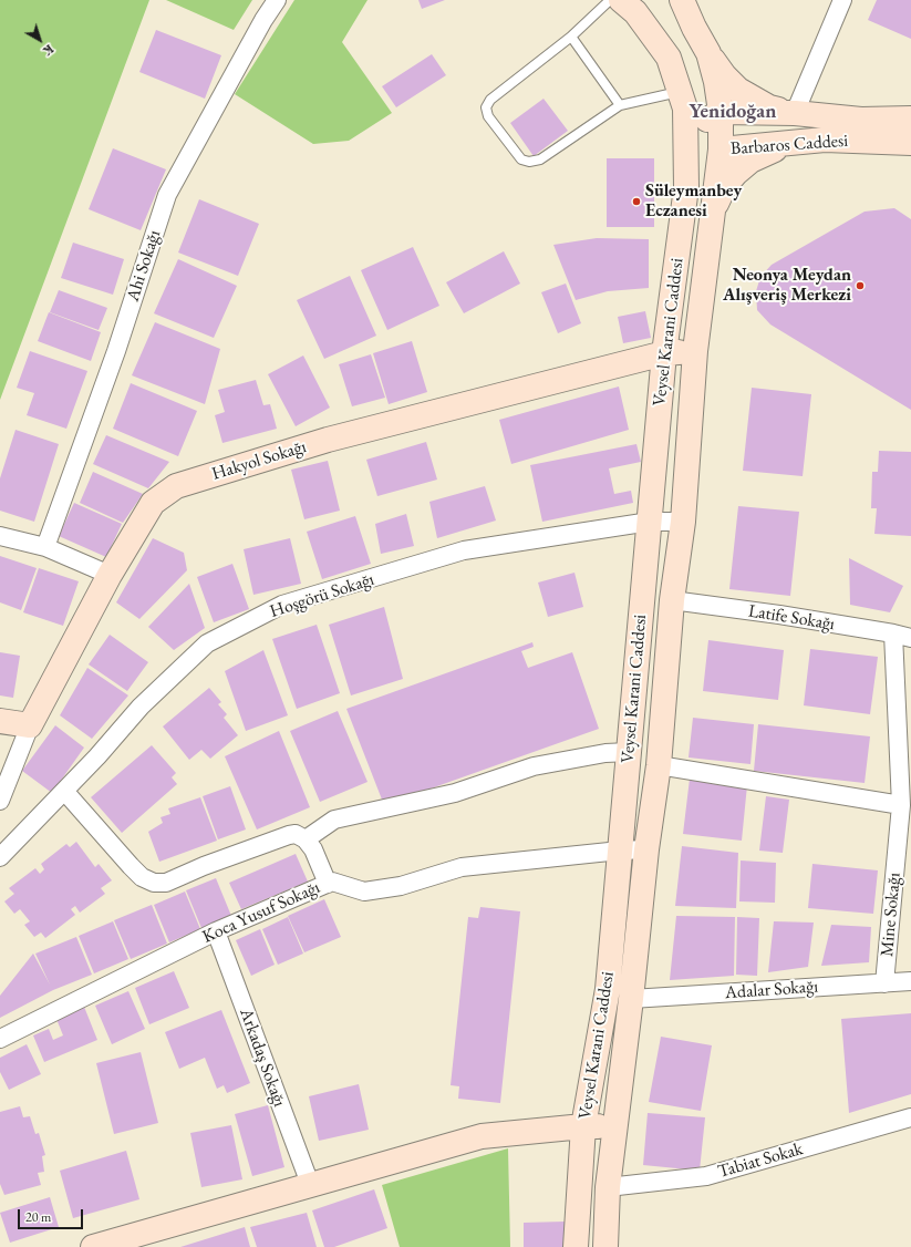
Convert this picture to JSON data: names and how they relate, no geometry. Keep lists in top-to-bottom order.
{
  "streets": {
    "main road": ["Barbaros Caddesi", "Veysel Karani Caddesi", "Hakyol Sokağı"],
    "street": [
      "Ahi Sokağı",
      "Hoşgörü Sokağı",
      "Latife Sokağı",
      "Koca Yusuf Sokağı",
      "Mine Sokağı",
      "Adalar Sokağı",
      "Arkadaş Sokağı",
      "Tabiat Sokak"
    ]
  },
  "crossings": [
    ["Barbaros Caddesi", "Veysel Karani Caddesi"],
    ["Veysel Karani Caddesi", "Hakyol Sokağı"],
    ["Veysel Karani Caddesi", "Hoşgörü Sokağı"],
    ["Veysel Karani Caddesi", "Latife Sokağı"],
    ["Veysel Karani Caddesi", "Koca Yusuf Sokağı"],
    ["Veysel Karani Caddesi", "Adalar Sokağı"],
    ["Veysel Karani Caddesi", "Tabiat Sokak"],
    ["Latife Sokağı", "Mine Sokağı"],
    ["Koca Yusuf Sokağı", "Arkadaş Sokağı"],
    ["Mine Sokağı", "Adalar Sokağı"]
  ],
  "districts": ["Yenidoğan"],
  "places": ["Süleymanbey Eczanesi", "Neonya Meydan Alışveriş Merkezi"],
  "scale_bar": "20 m",
  "north": "bottom right"
}
